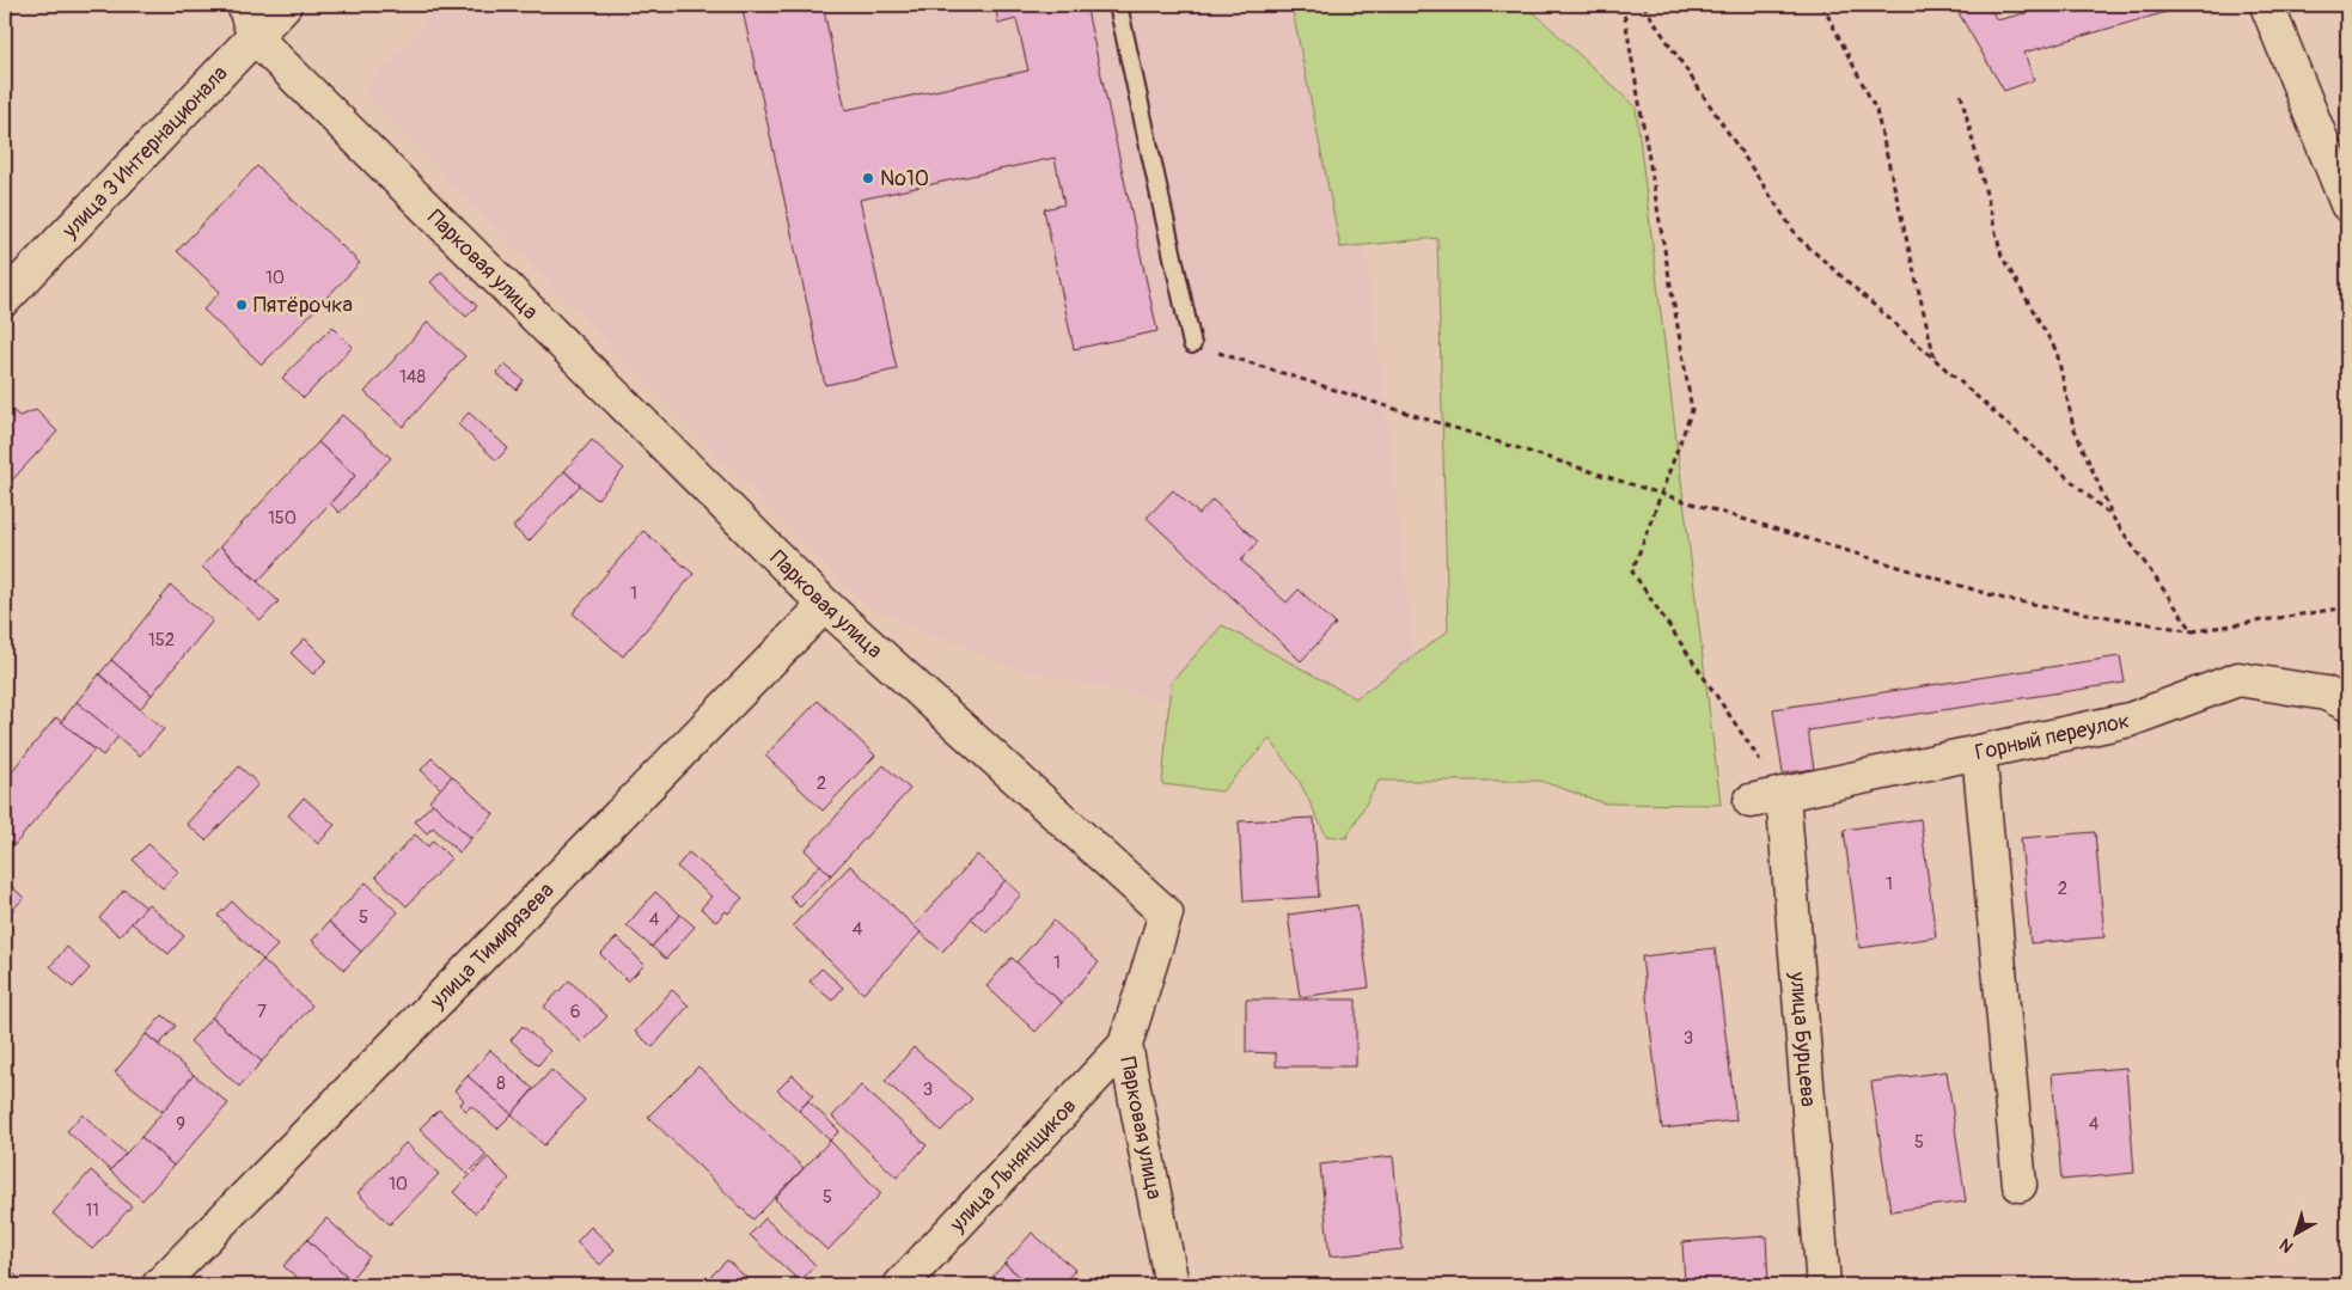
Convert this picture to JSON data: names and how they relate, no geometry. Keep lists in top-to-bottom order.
{
  "streets": {
    "street": [
      "улица 3 Интернационала",
      "Парковая улица",
      "Горный переулок",
      "улица Тимирязева",
      "улица Бурцева",
      "улица Льнянщиков"
    ]
  },
  "crossings": [
    ["улица 3 Интернационала", "Парковая улица"],
    ["Парковая улица", "улица Тимирязева"],
    ["Парковая улица", "улица Льнянщиков"],
    ["Горный переулок", "улица Бурцева"]
  ],
  "places": ["№10", "Пятёрочка"],
  "house_numbers": [
    "10",
    "148",
    "150",
    "1",
    "152",
    "2",
    "1",
    "2",
    "5",
    "4",
    "4",
    "1",
    "7",
    "6",
    "3",
    "8",
    "3",
    "9",
    "4",
    "5",
    "10",
    "5",
    "11"
  ],
  "north": "bottom left"
}
